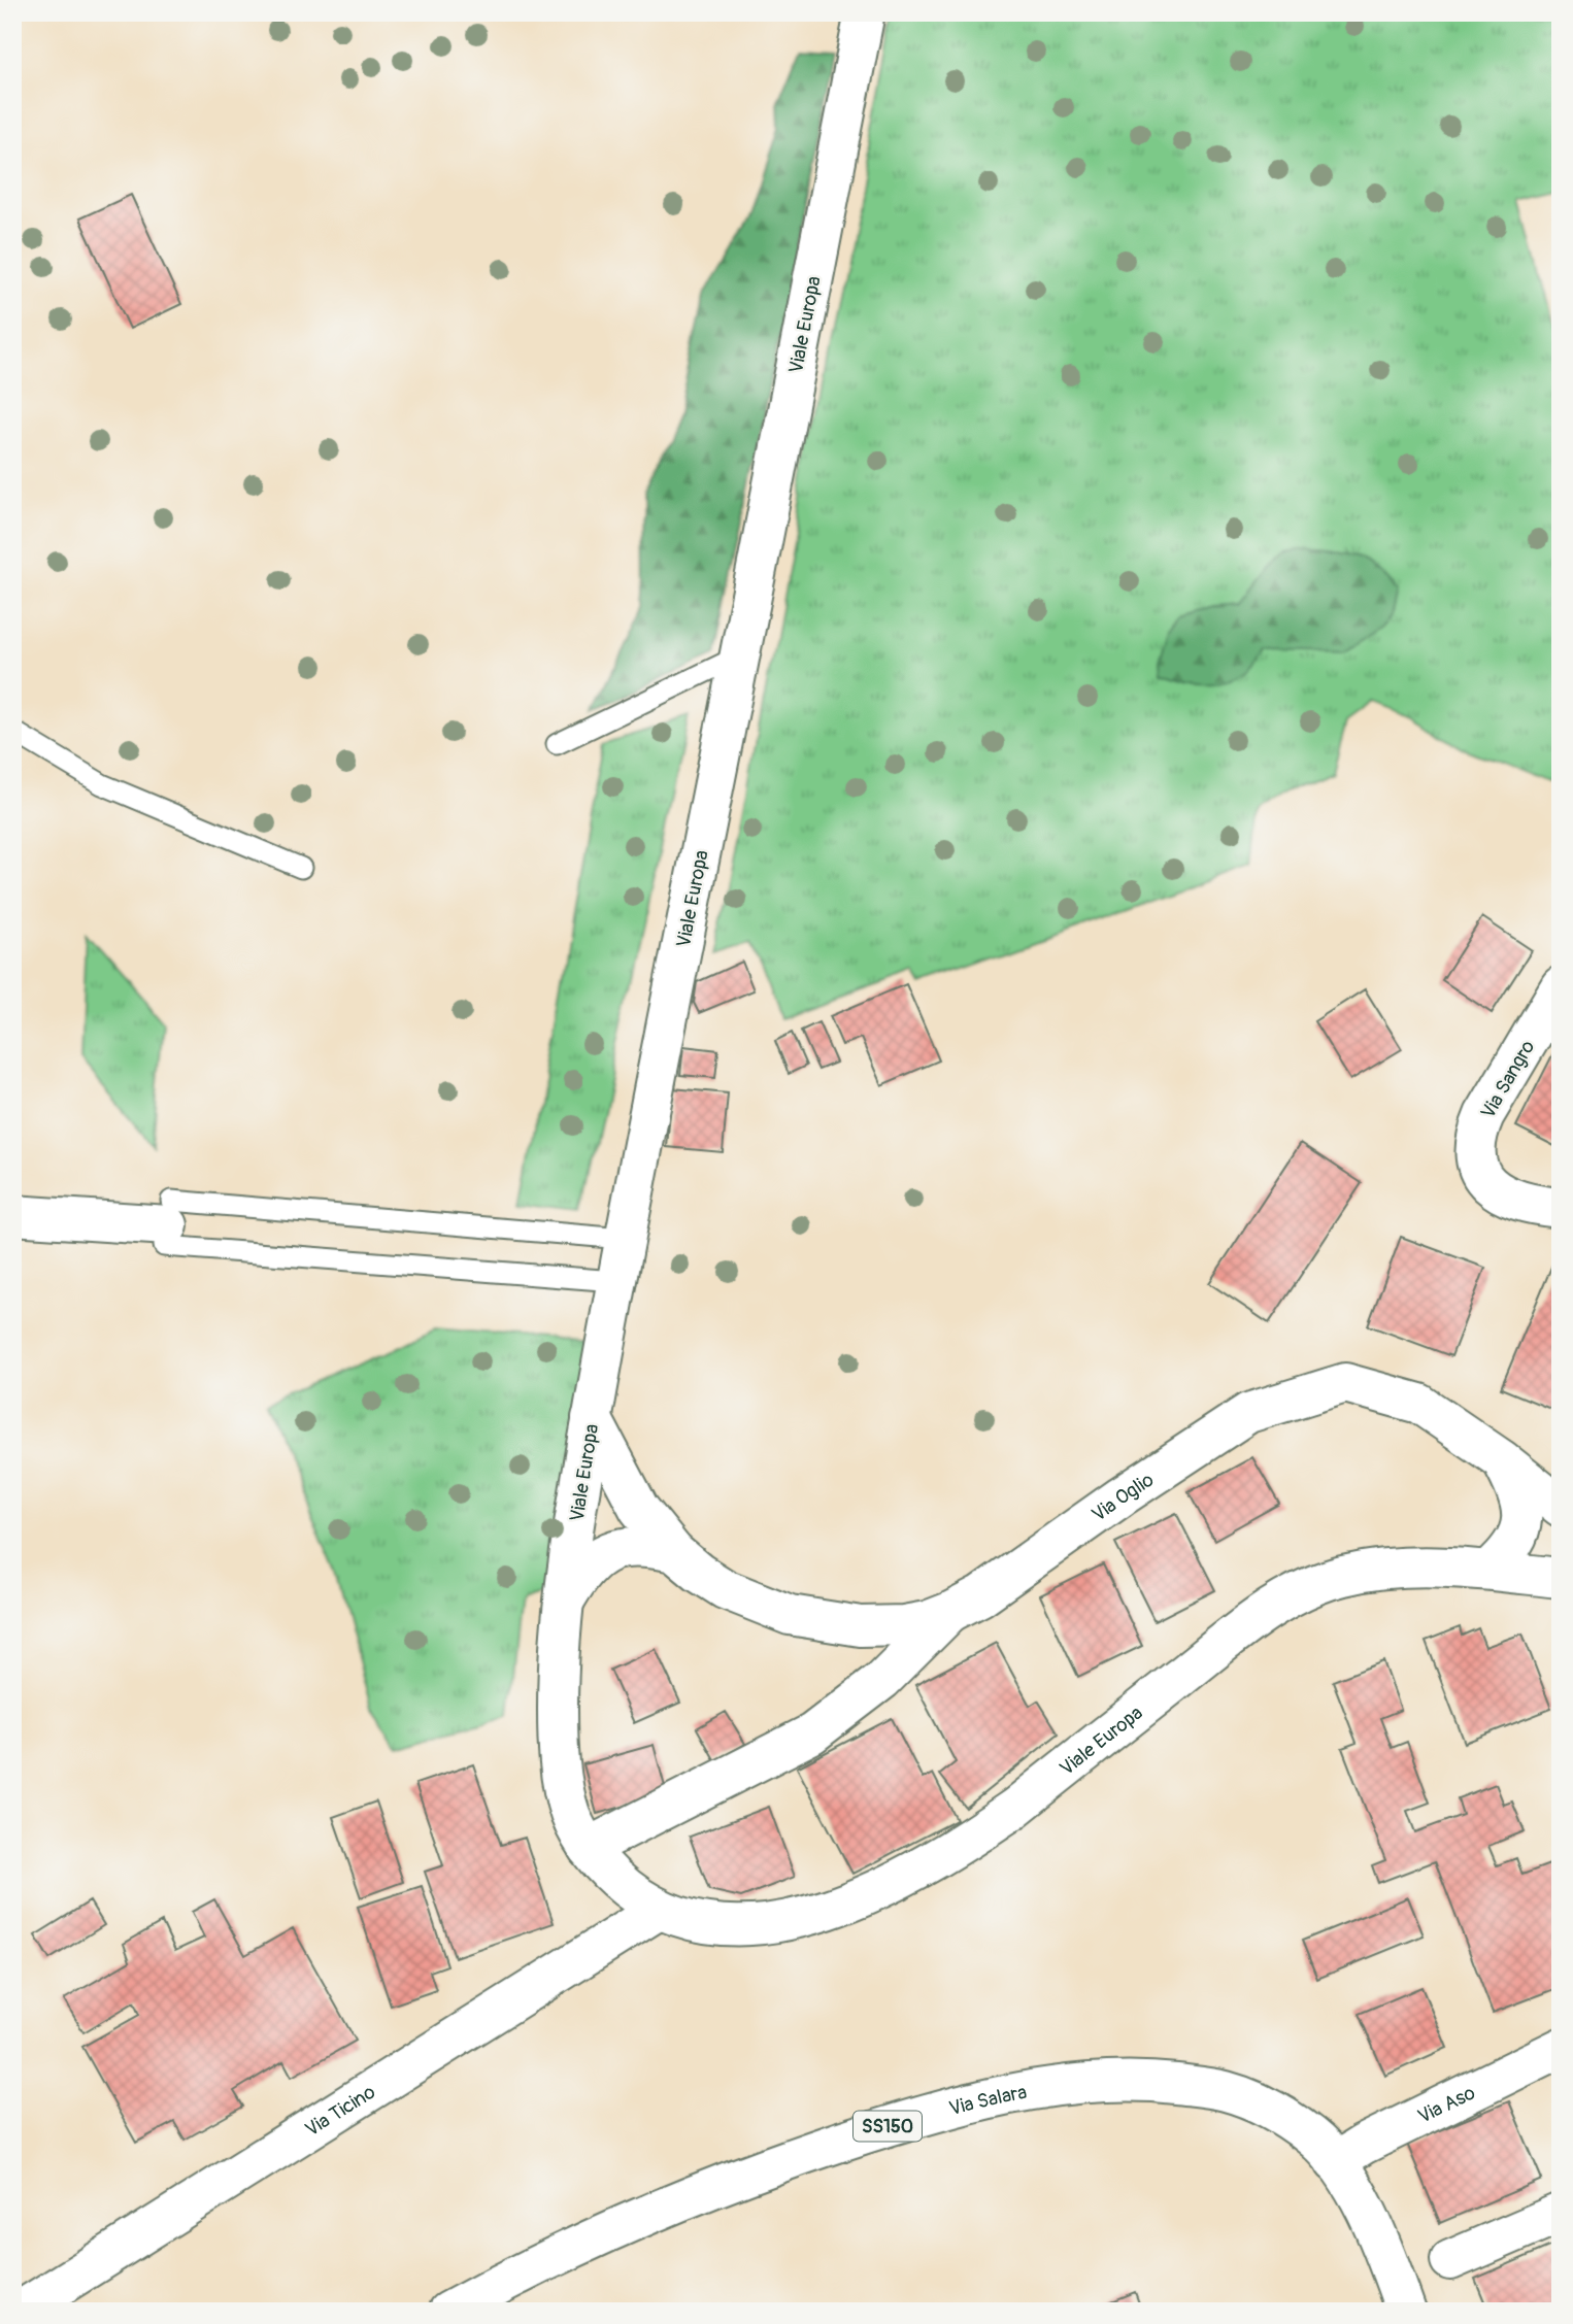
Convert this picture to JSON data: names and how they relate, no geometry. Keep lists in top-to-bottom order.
{
  "streets": {
    "street": [
      "Viale Europa",
      "Via Sangro",
      "Via Oglio",
      "Via Salara",
      "Via Aso",
      "Via Ticino",
      "SS150"
    ]
  },
  "crossings": [
    ["Viale Europa", "Via Oglio"],
    ["Viale Europa", "Via Ticino"],
    ["Via Salara", "Via Aso"]
  ]
}
